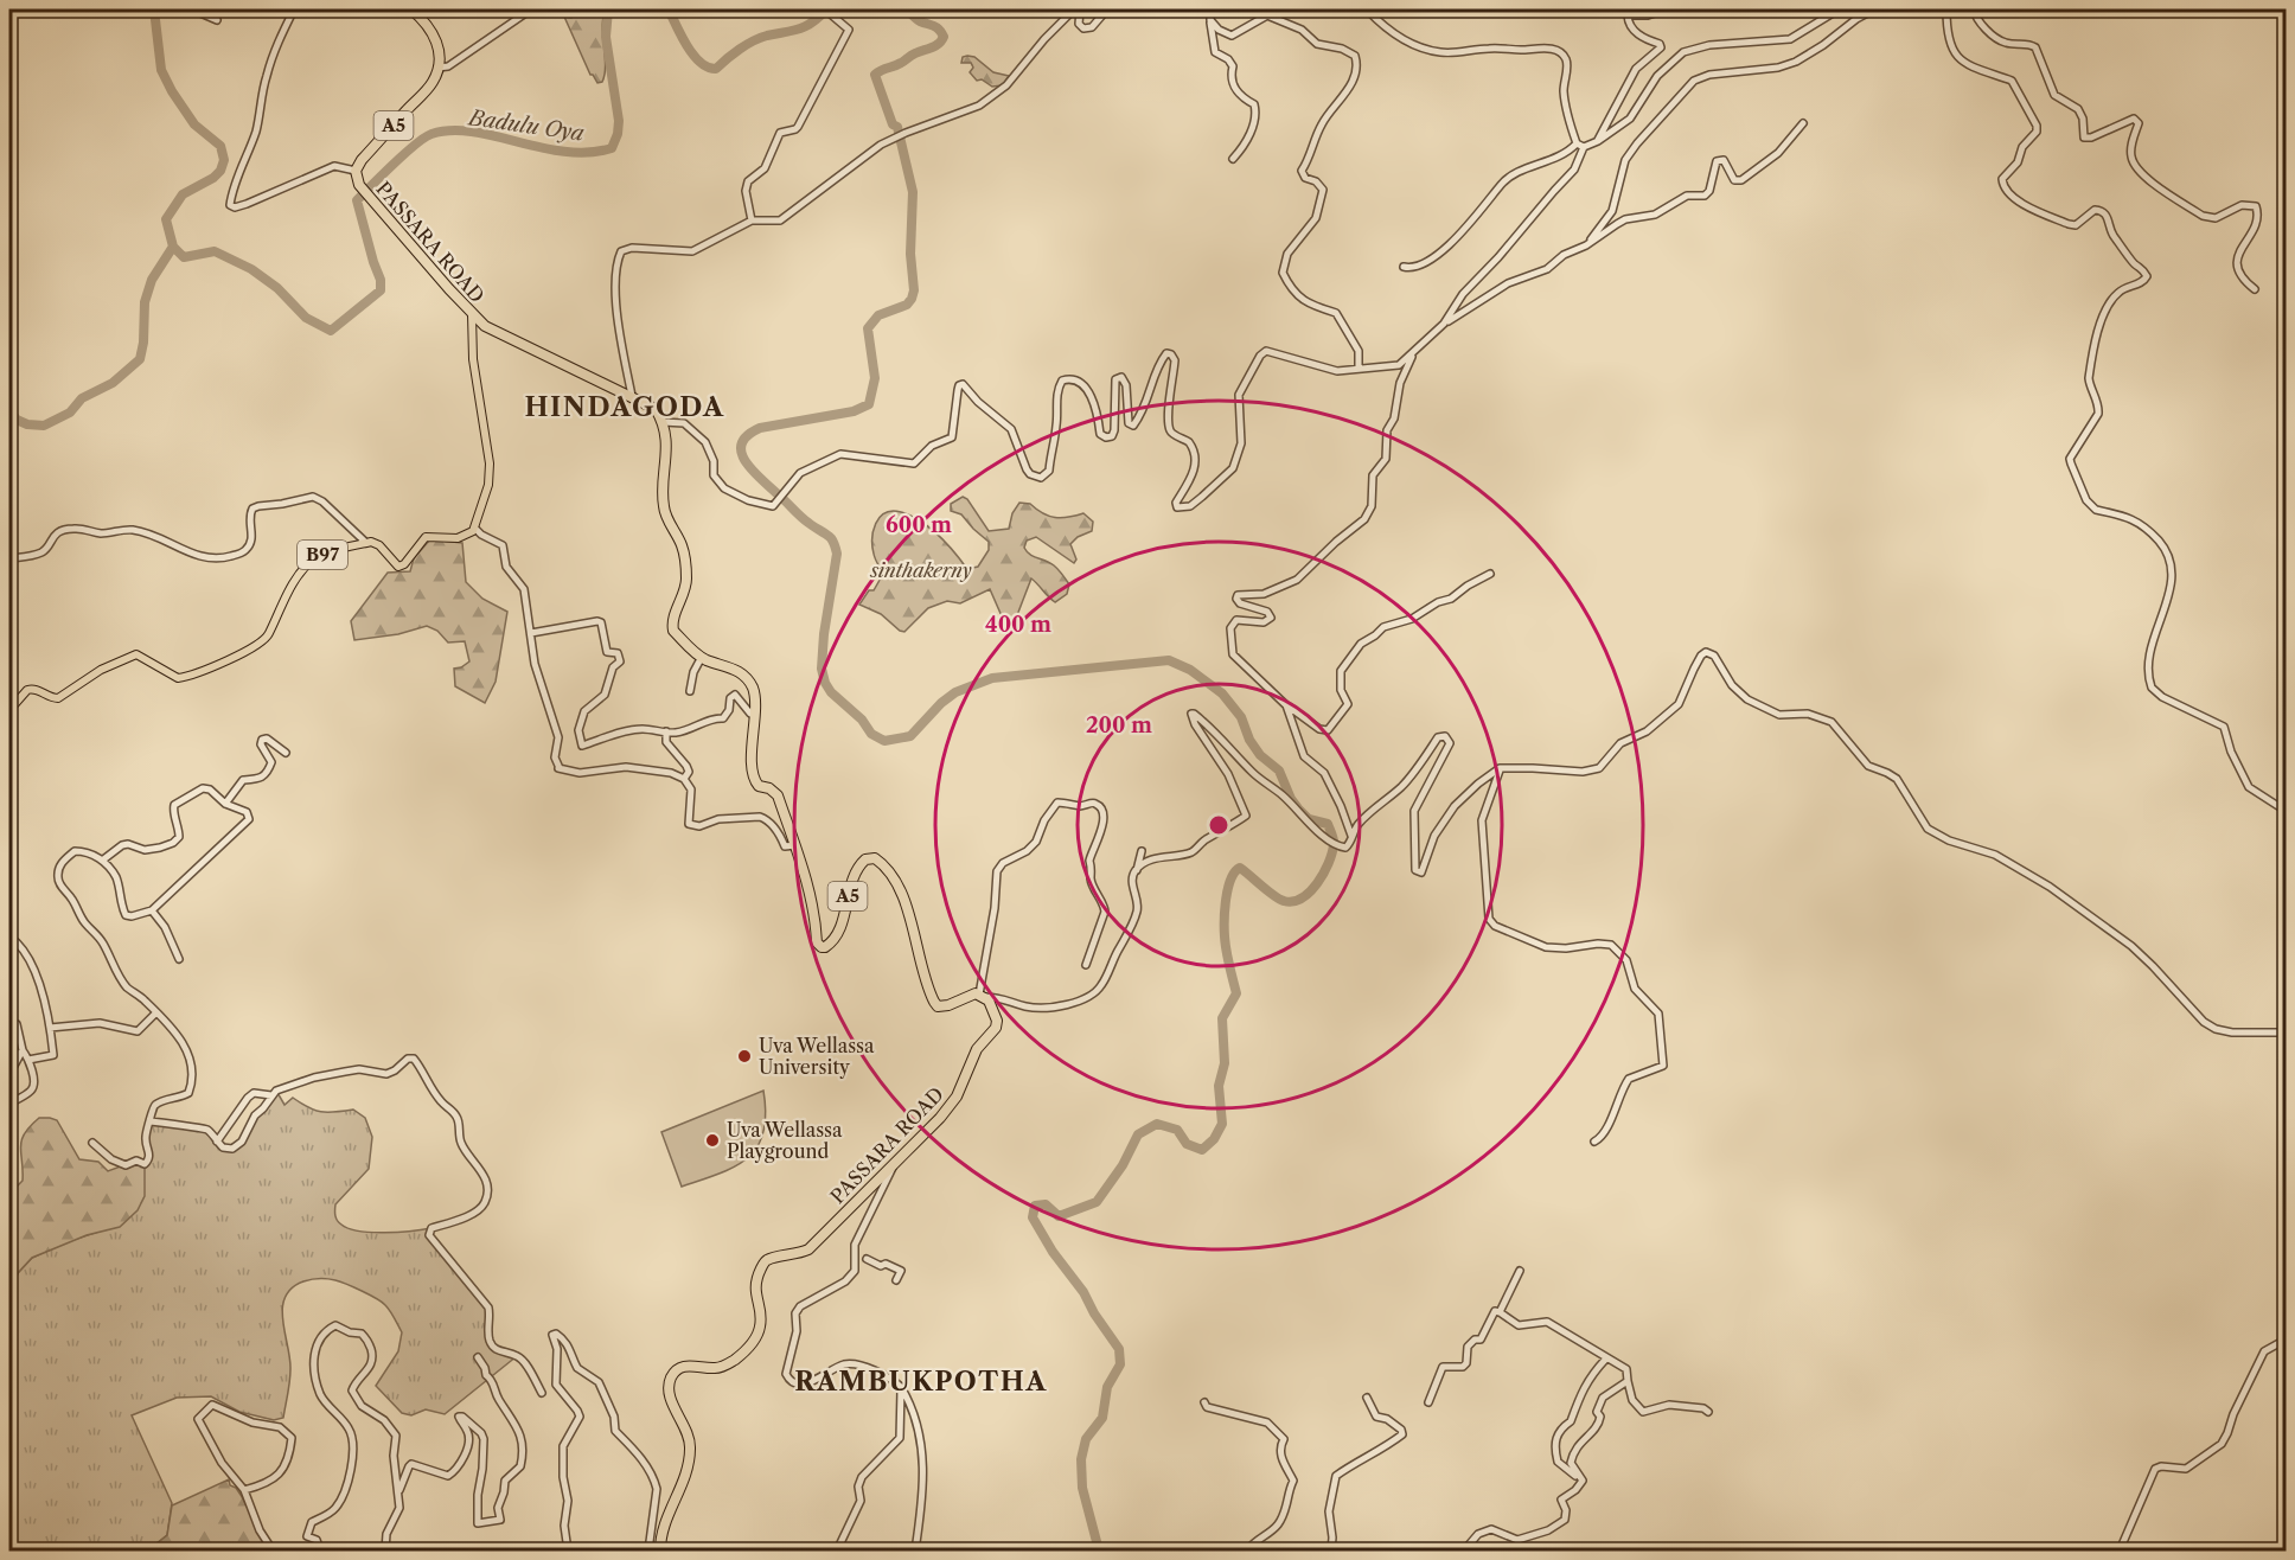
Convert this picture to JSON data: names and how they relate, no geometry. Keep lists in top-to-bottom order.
{
  "streets": {
    "highway": ["A5", "PASSARA ROAD"],
    "main road": ["B97"]
  },
  "crossings": [
    ["A5", "PASSARA ROAD"]
  ],
  "districts": ["HINDAGODA", "RAMBUKPOTHA"],
  "water": ["Badulu Oya"],
  "parks": ["sinthakerny"],
  "places": ["Uva Wellassa University", "Uva Wellassa Playground"],
  "rings": ["600 m", "400 m", "200 m"]
}
